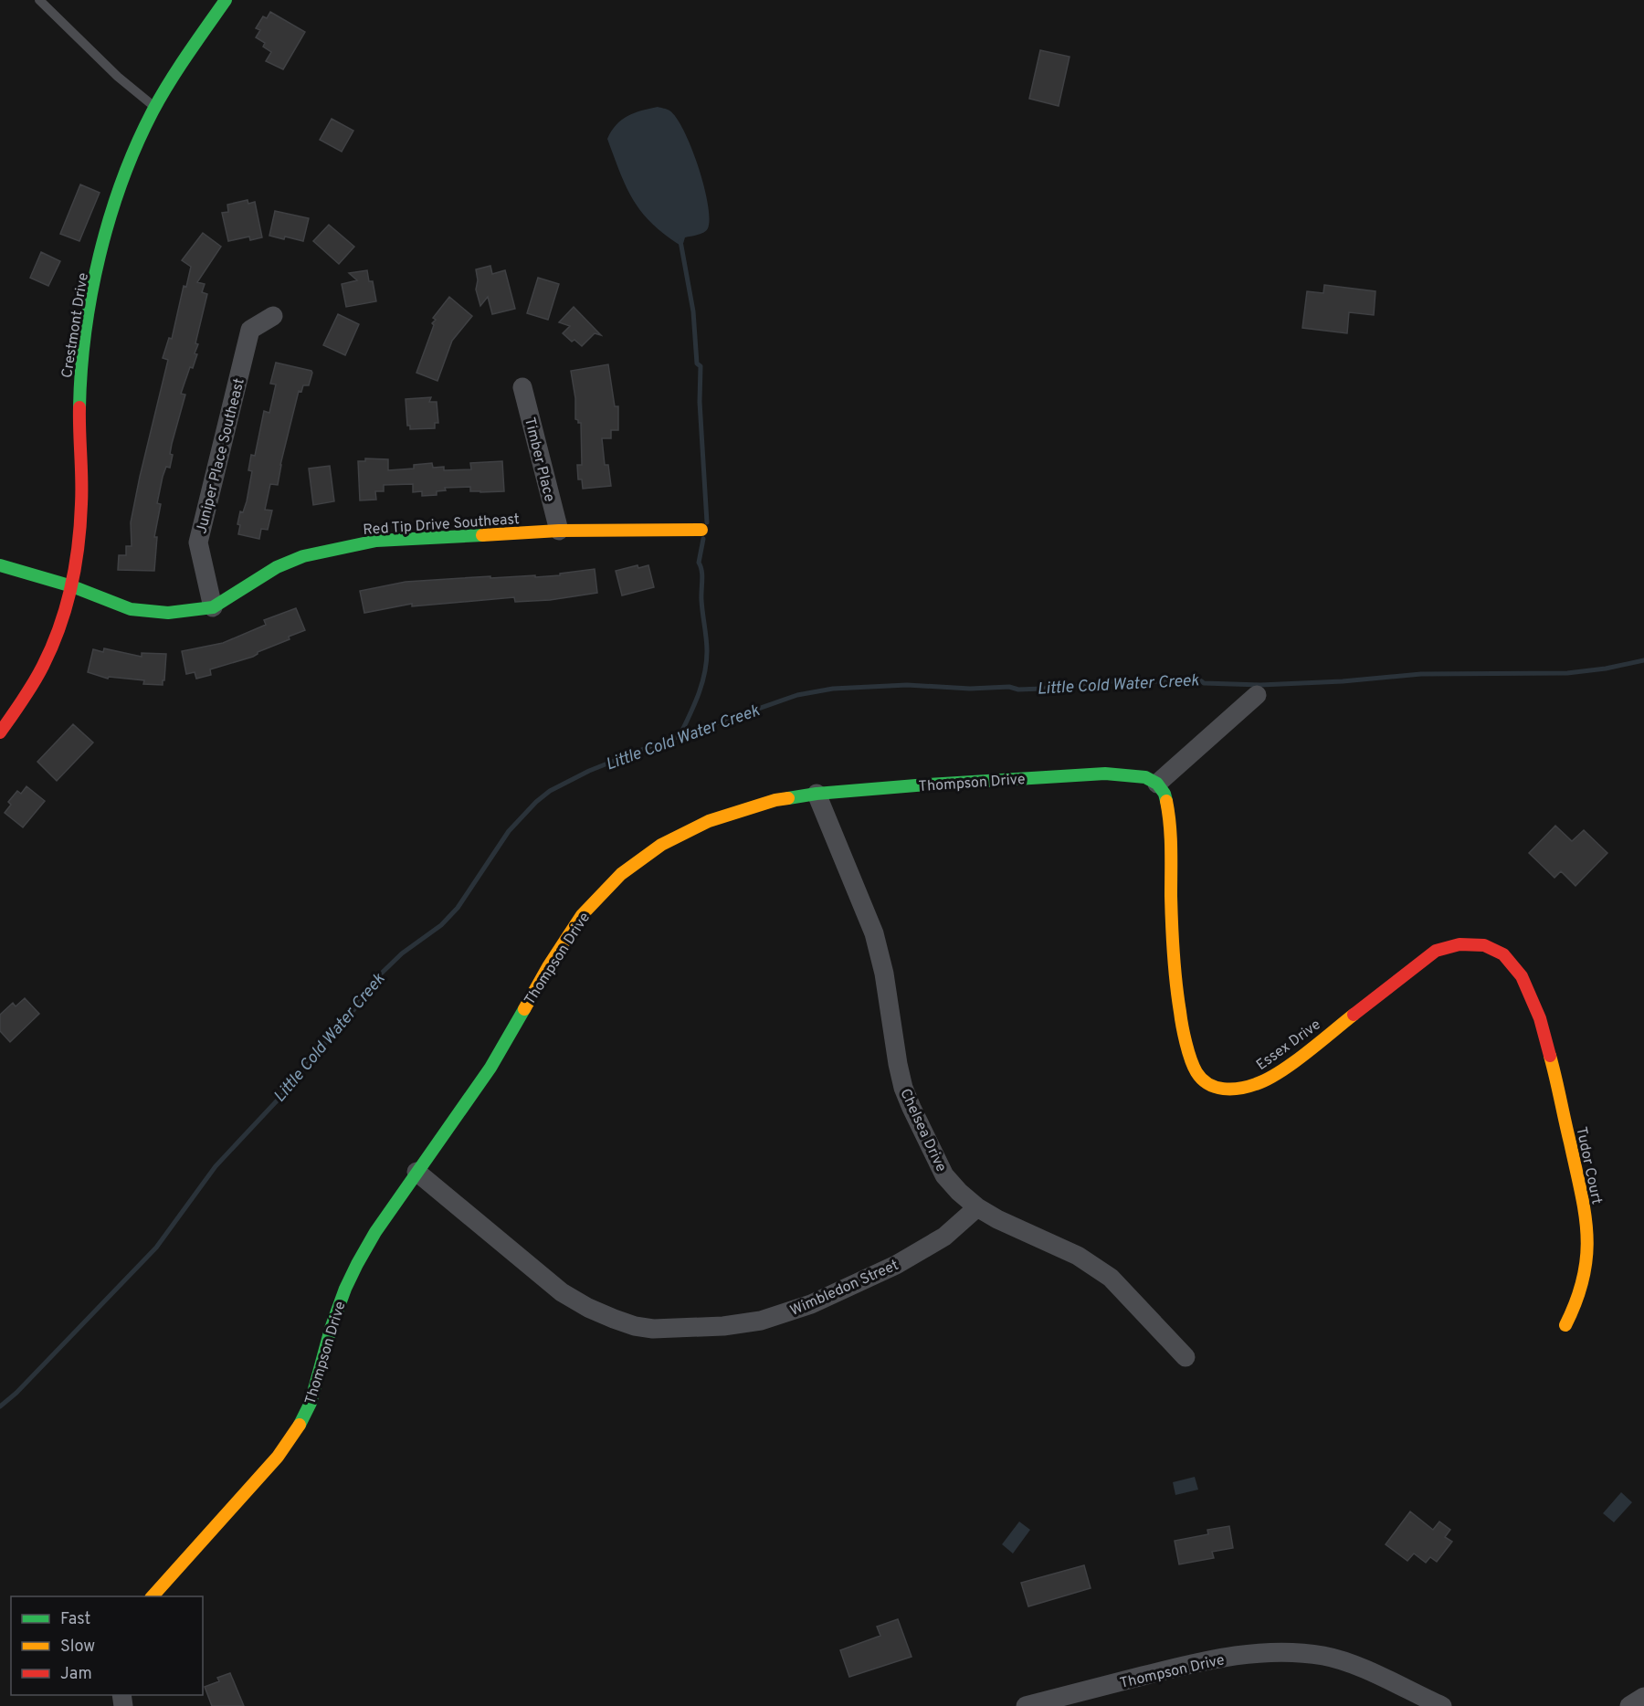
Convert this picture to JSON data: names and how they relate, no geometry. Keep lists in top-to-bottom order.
{
  "streets": {
    "street": [
      "Crestmont Drive",
      "Juniper Place Southeast",
      "Timber Place",
      "Red Tip Drive Southeast",
      "Thompson Drive",
      "Essex Drive",
      "Chelsea Drive",
      "Tudor Court",
      "Wimbledon Street"
    ]
  },
  "crossings": [
    ["Crestmont Drive", "Red Tip Drive Southeast"],
    ["Juniper Place Southeast", "Red Tip Drive Southeast"],
    ["Timber Place", "Red Tip Drive Southeast"],
    ["Thompson Drive", "Essex Drive"],
    ["Thompson Drive", "Chelsea Drive"],
    ["Thompson Drive", "Wimbledon Street"],
    ["Essex Drive", "Tudor Court"],
    ["Chelsea Drive", "Wimbledon Street"]
  ],
  "water": ["Little Cold Water Creek"],
  "legend": ["Fast", "Slow", "Jam"]
}
